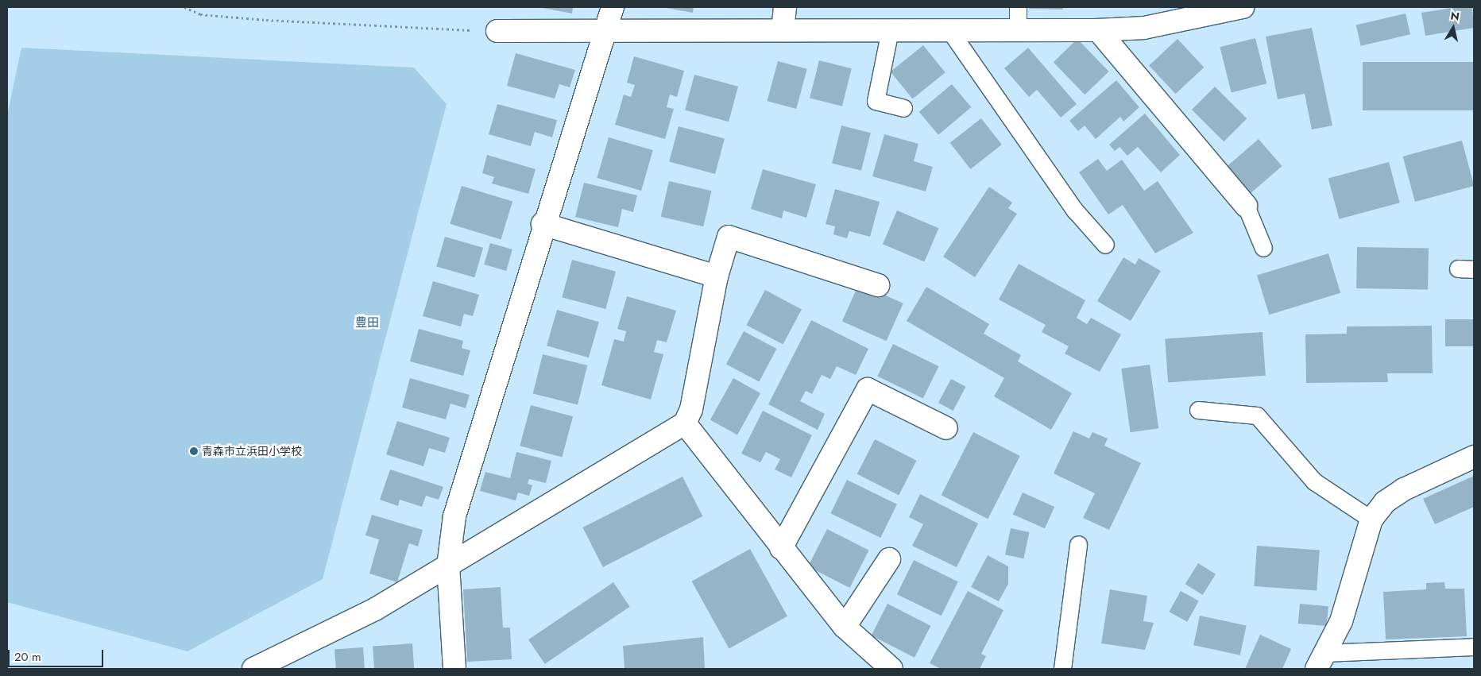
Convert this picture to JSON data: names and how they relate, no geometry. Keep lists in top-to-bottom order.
{
  "districts": ["豊田"],
  "places": ["青森市立浜田小学校"],
  "scale_bar": "20 m",
  "north": "top"
}
